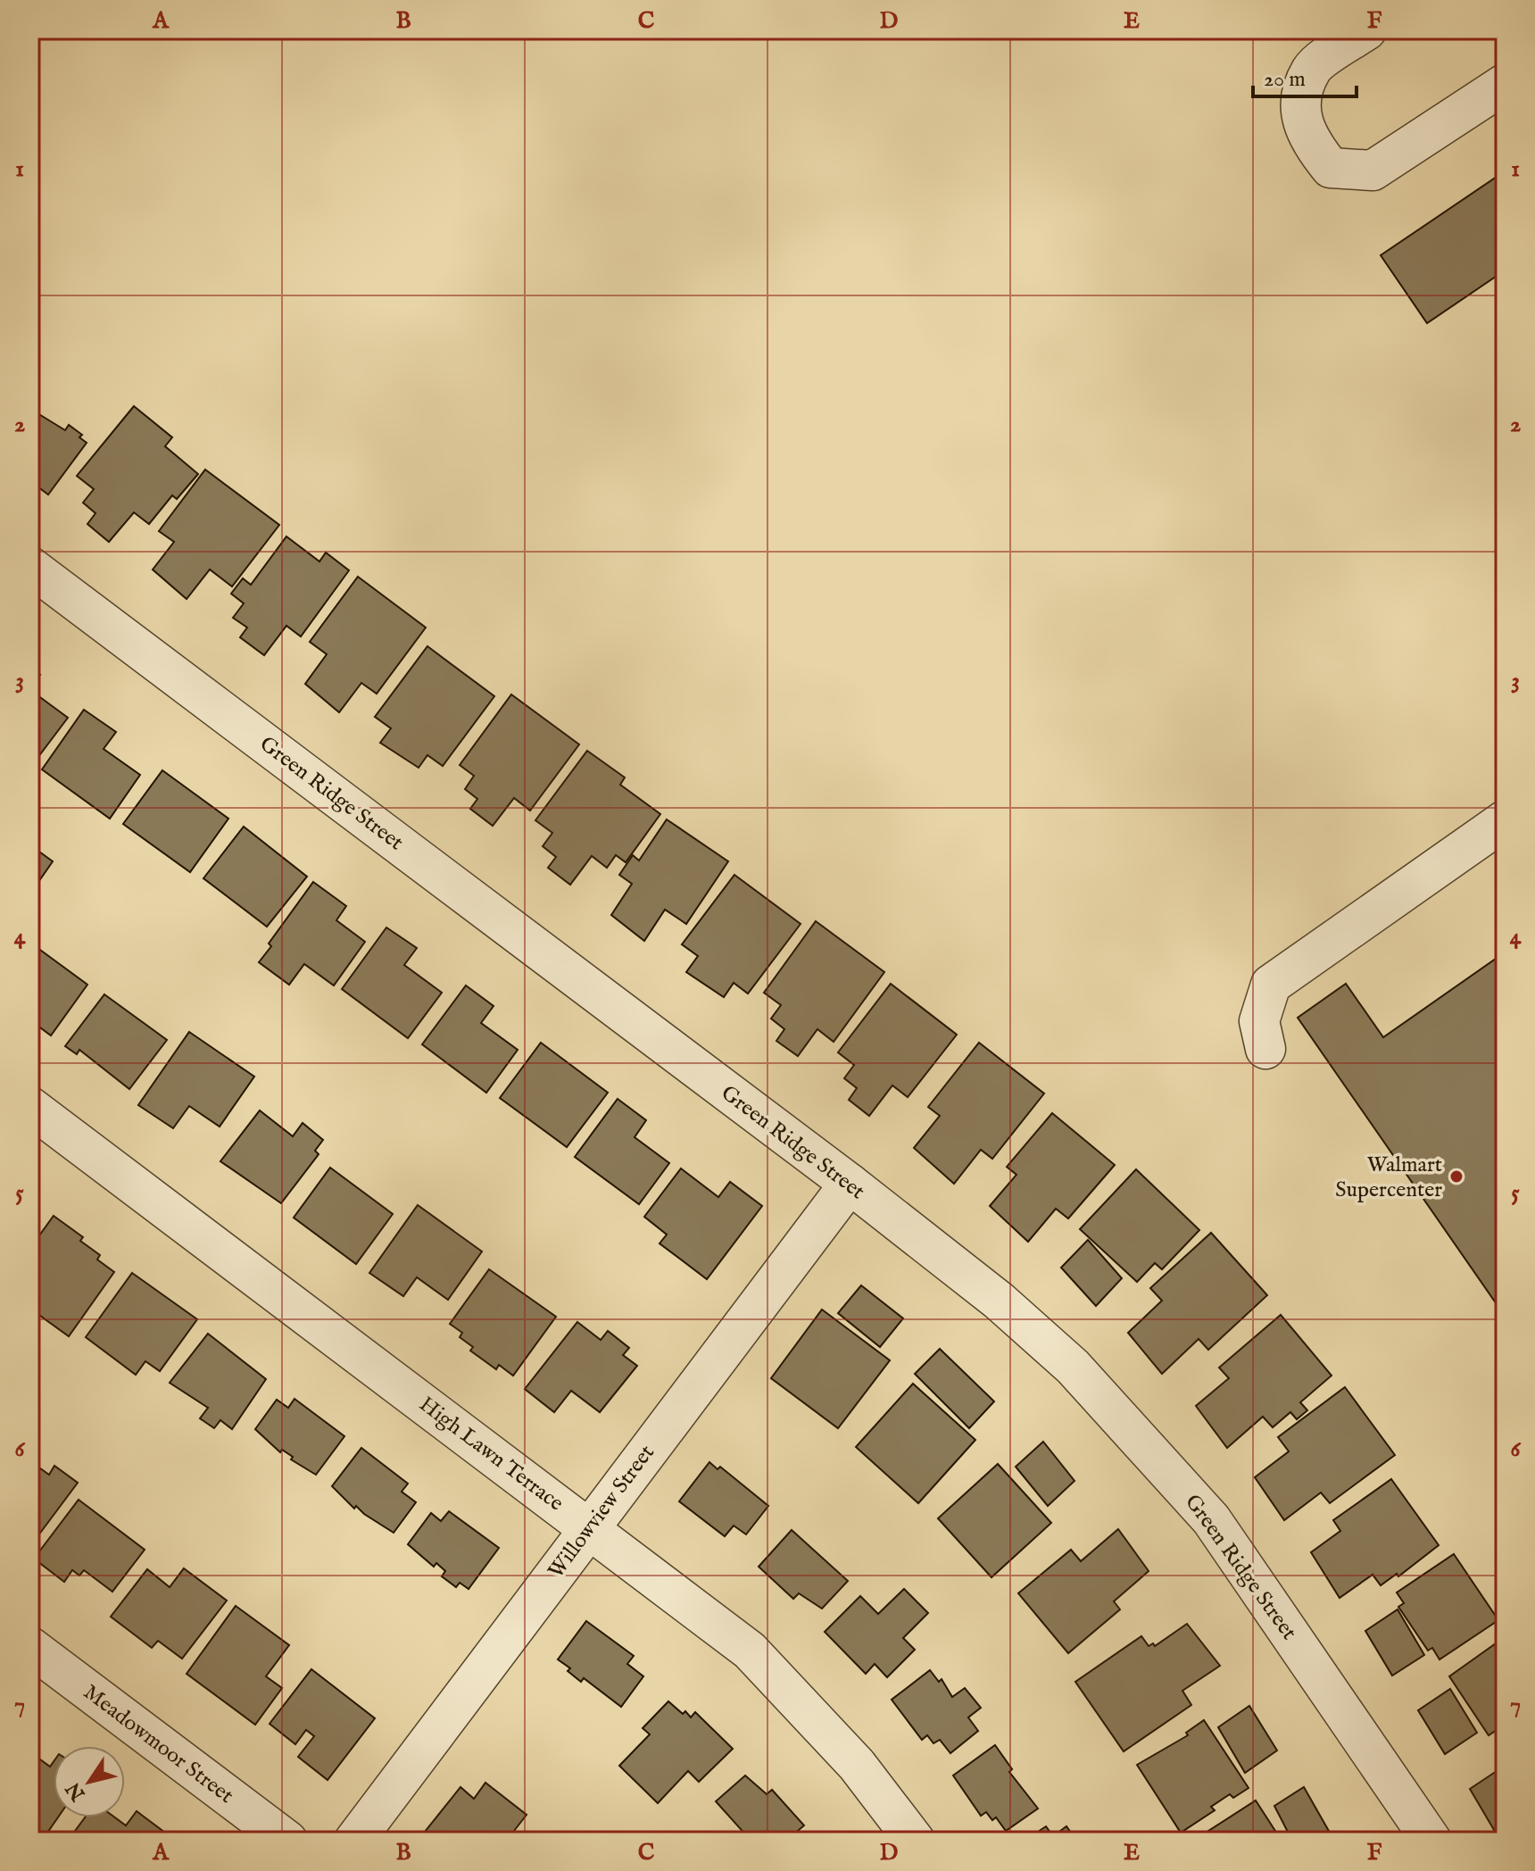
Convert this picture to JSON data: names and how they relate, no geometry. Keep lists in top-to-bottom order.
{
  "streets": {
    "street": [
      "Green Ridge Street",
      "High Lawn Terrace",
      "Willowview Street",
      "Meadowmoor Street"
    ]
  },
  "crossings": [
    ["Green Ridge Street", "Willowview Street"],
    ["High Lawn Terrace", "Willowview Street"]
  ],
  "places": ["Walmart Supercenter"],
  "scale_bar": "20 m",
  "north": "bottom left",
  "grid": {
    "columns": [
      "A",
      "B",
      "C",
      "D",
      "E",
      "F"
    ],
    "rows": [
      "1",
      "2",
      "3",
      "4",
      "5",
      "6",
      "7"
    ]
  }
}
